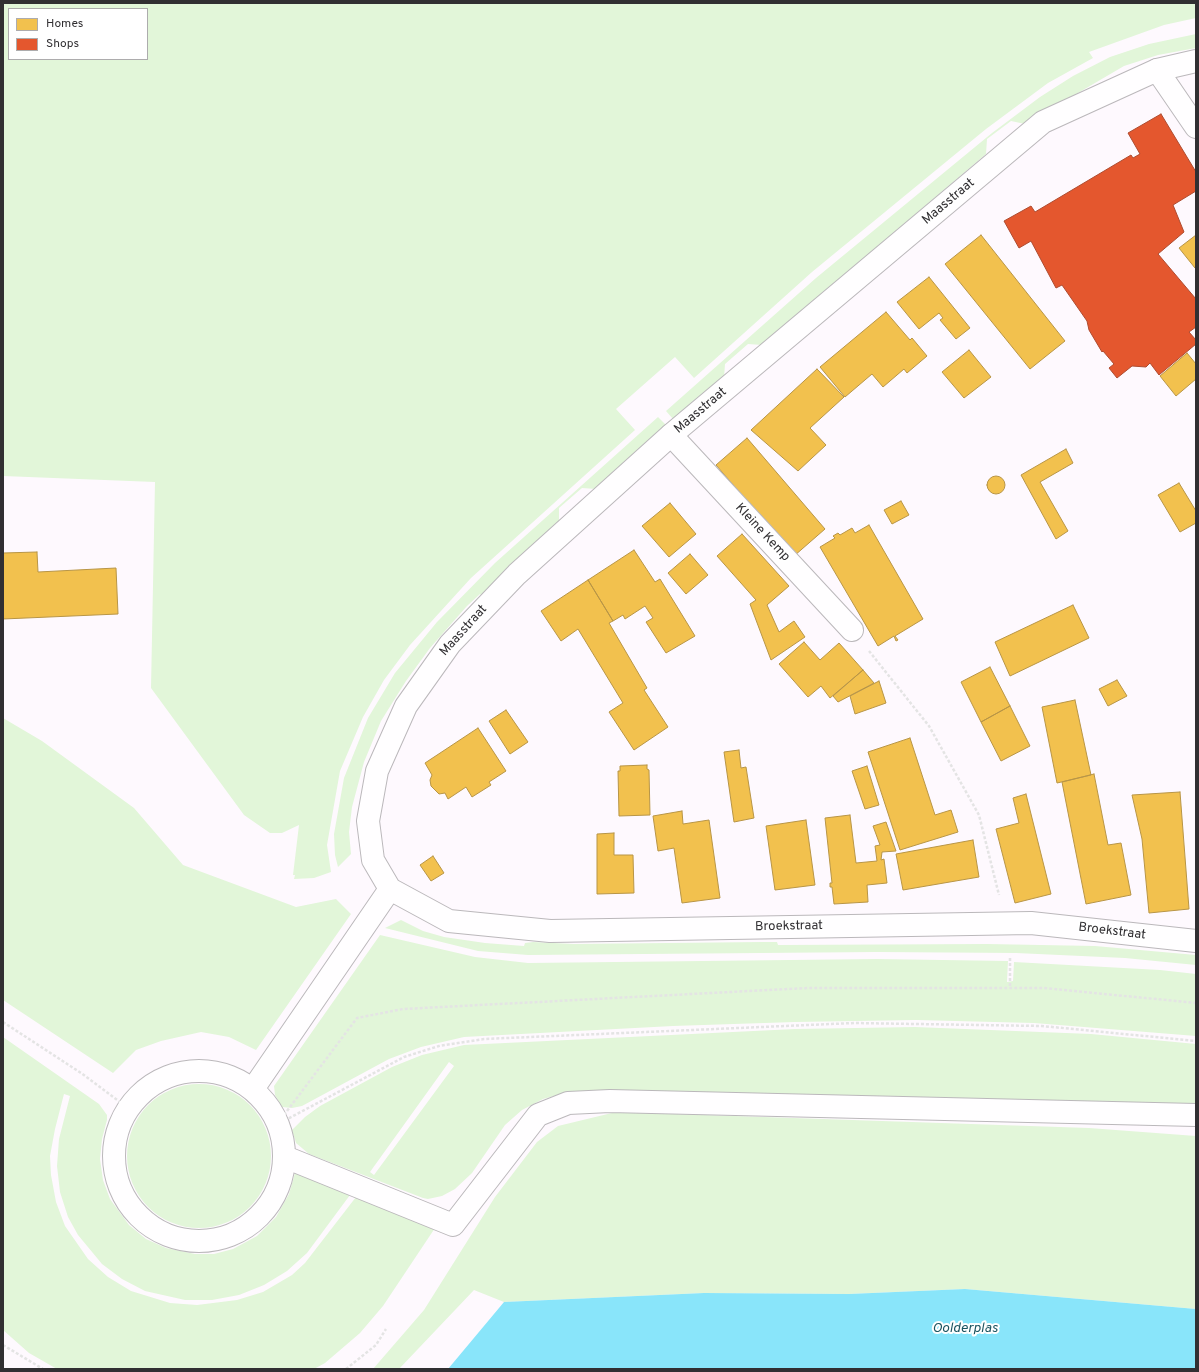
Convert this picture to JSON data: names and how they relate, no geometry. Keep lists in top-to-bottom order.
{
  "streets": {
    "street": ["Maasstraat", "Kleine Kemp", "Broekstraat"]
  },
  "crossings": [
    ["Maasstraat", "Kleine Kemp"],
    ["Maasstraat", "Broekstraat"]
  ],
  "water": ["Oolderplas"],
  "legend": ["Homes", "Shops"]
}
